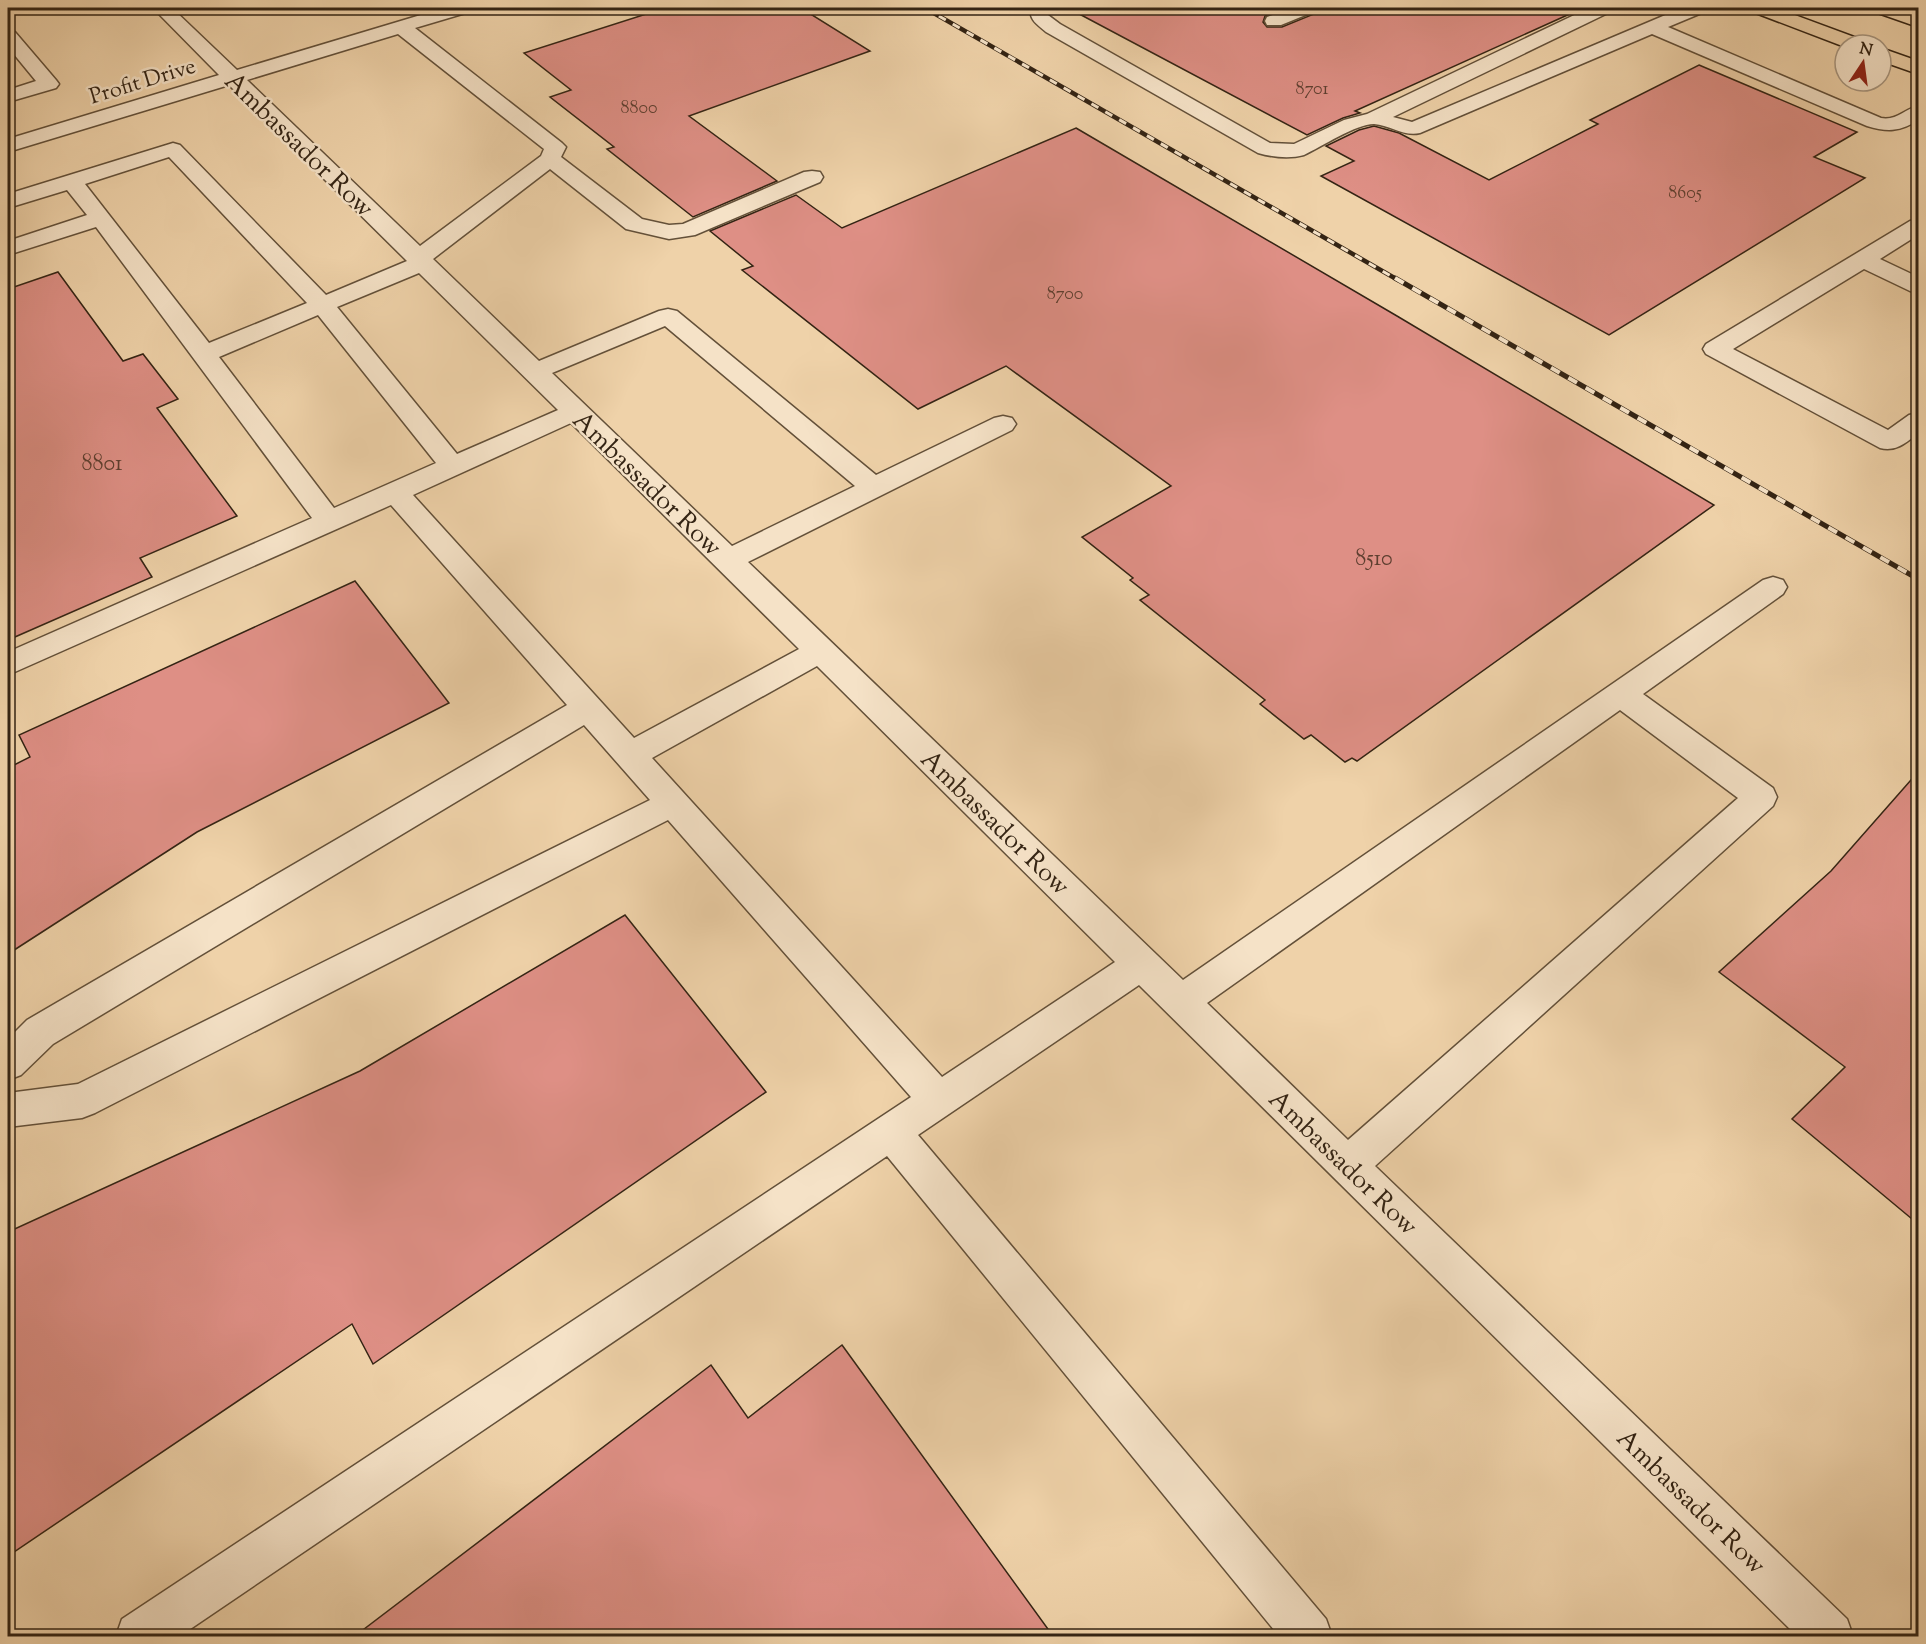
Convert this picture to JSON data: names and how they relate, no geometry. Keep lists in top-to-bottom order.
{
  "streets": {
    "street": ["Profit Drive", "Ambassador Row"]
  },
  "crossings": [
    ["Profit Drive", "Ambassador Row"]
  ],
  "house_numbers": [
    "8701",
    "8800",
    "8605",
    "8700",
    "8801",
    "8510"
  ],
  "north": "top"
}
